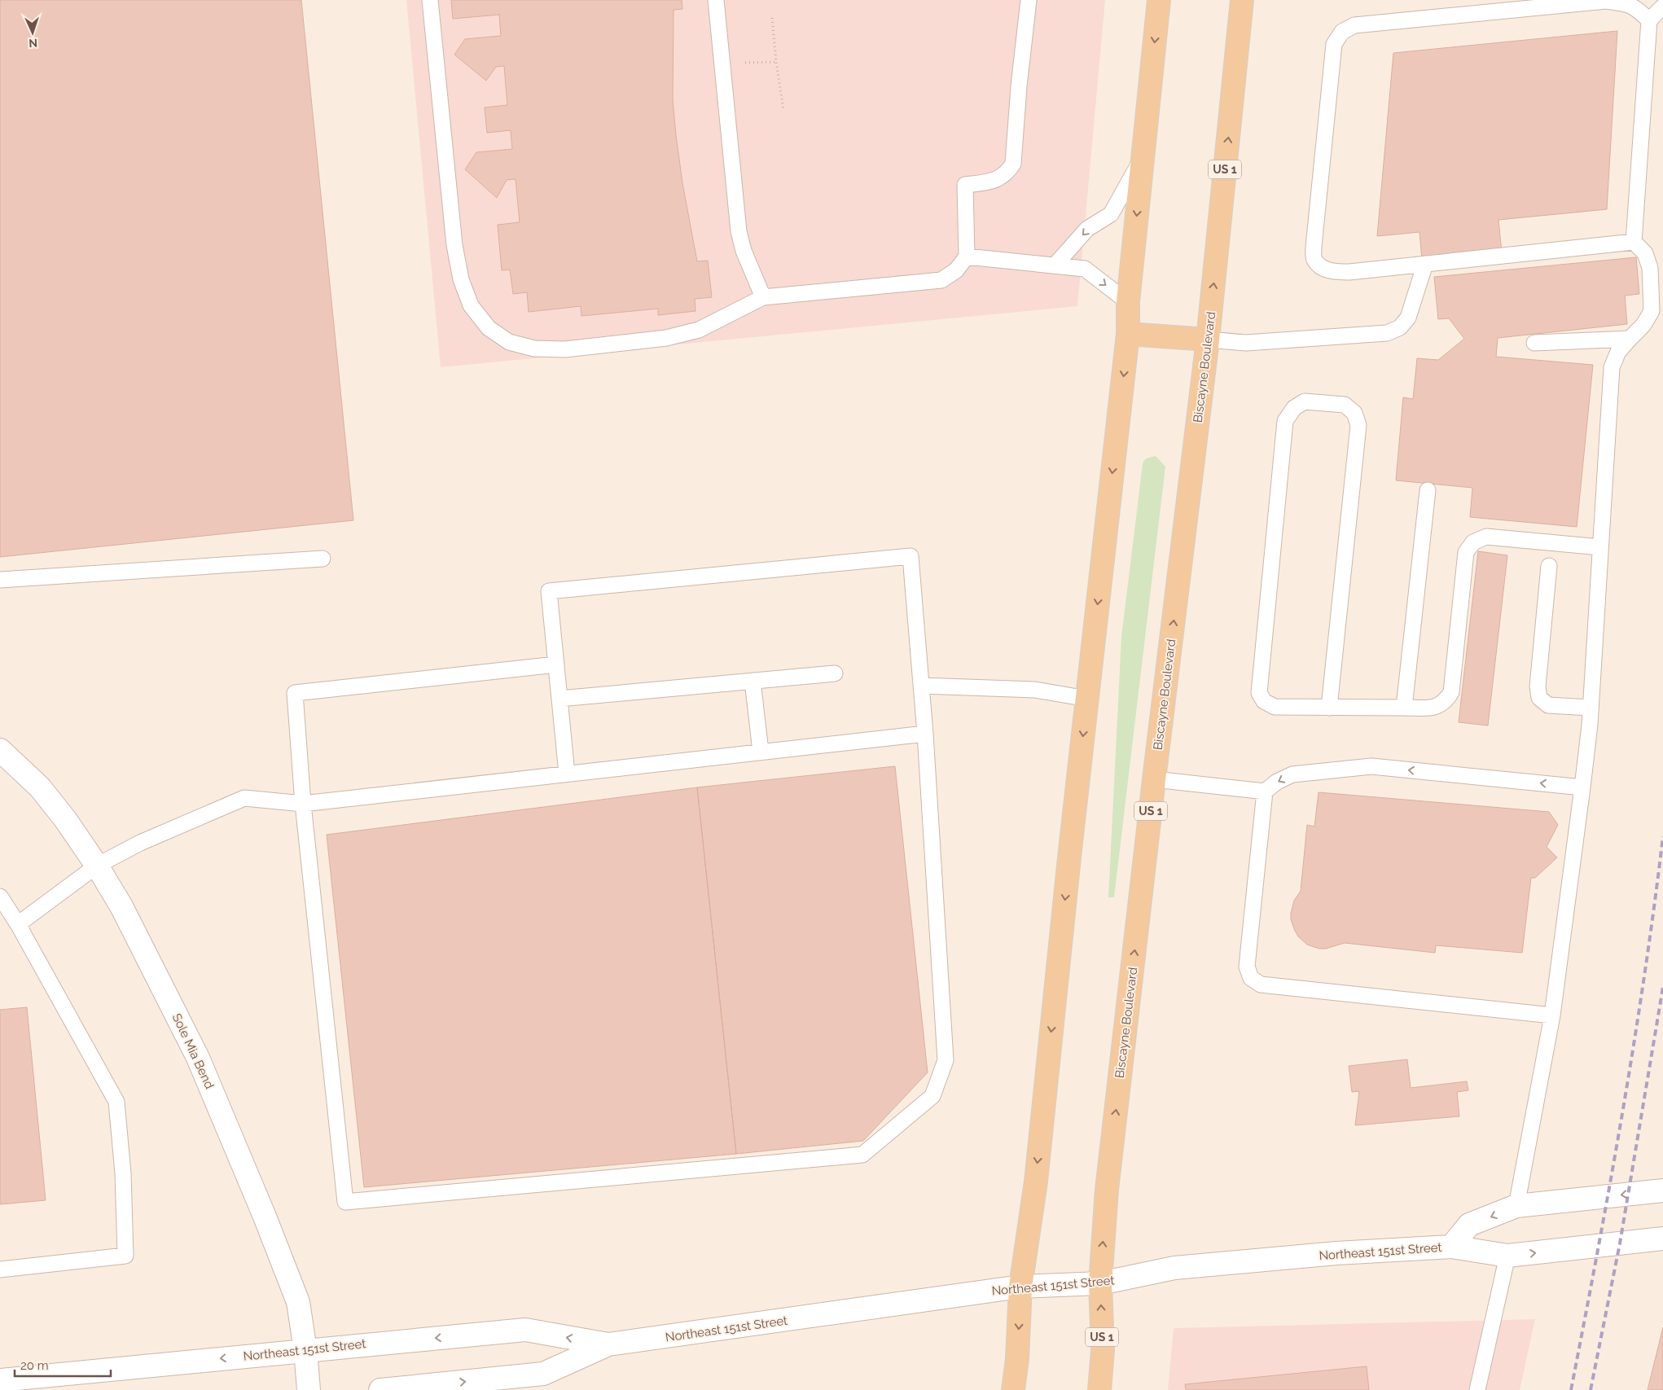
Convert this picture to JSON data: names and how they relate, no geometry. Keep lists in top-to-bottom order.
{
  "streets": {
    "main road": ["US 1", "Biscayne Boulevard"],
    "street": ["Sole Mia Bend", "Northeast 151st Street"]
  },
  "crossings": [
    ["Biscayne Boulevard", "Northeast 151st Street"],
    ["Sole Mia Bend", "Northeast 151st Street"]
  ],
  "scale_bar": "20 m",
  "north": "bottom"
}
